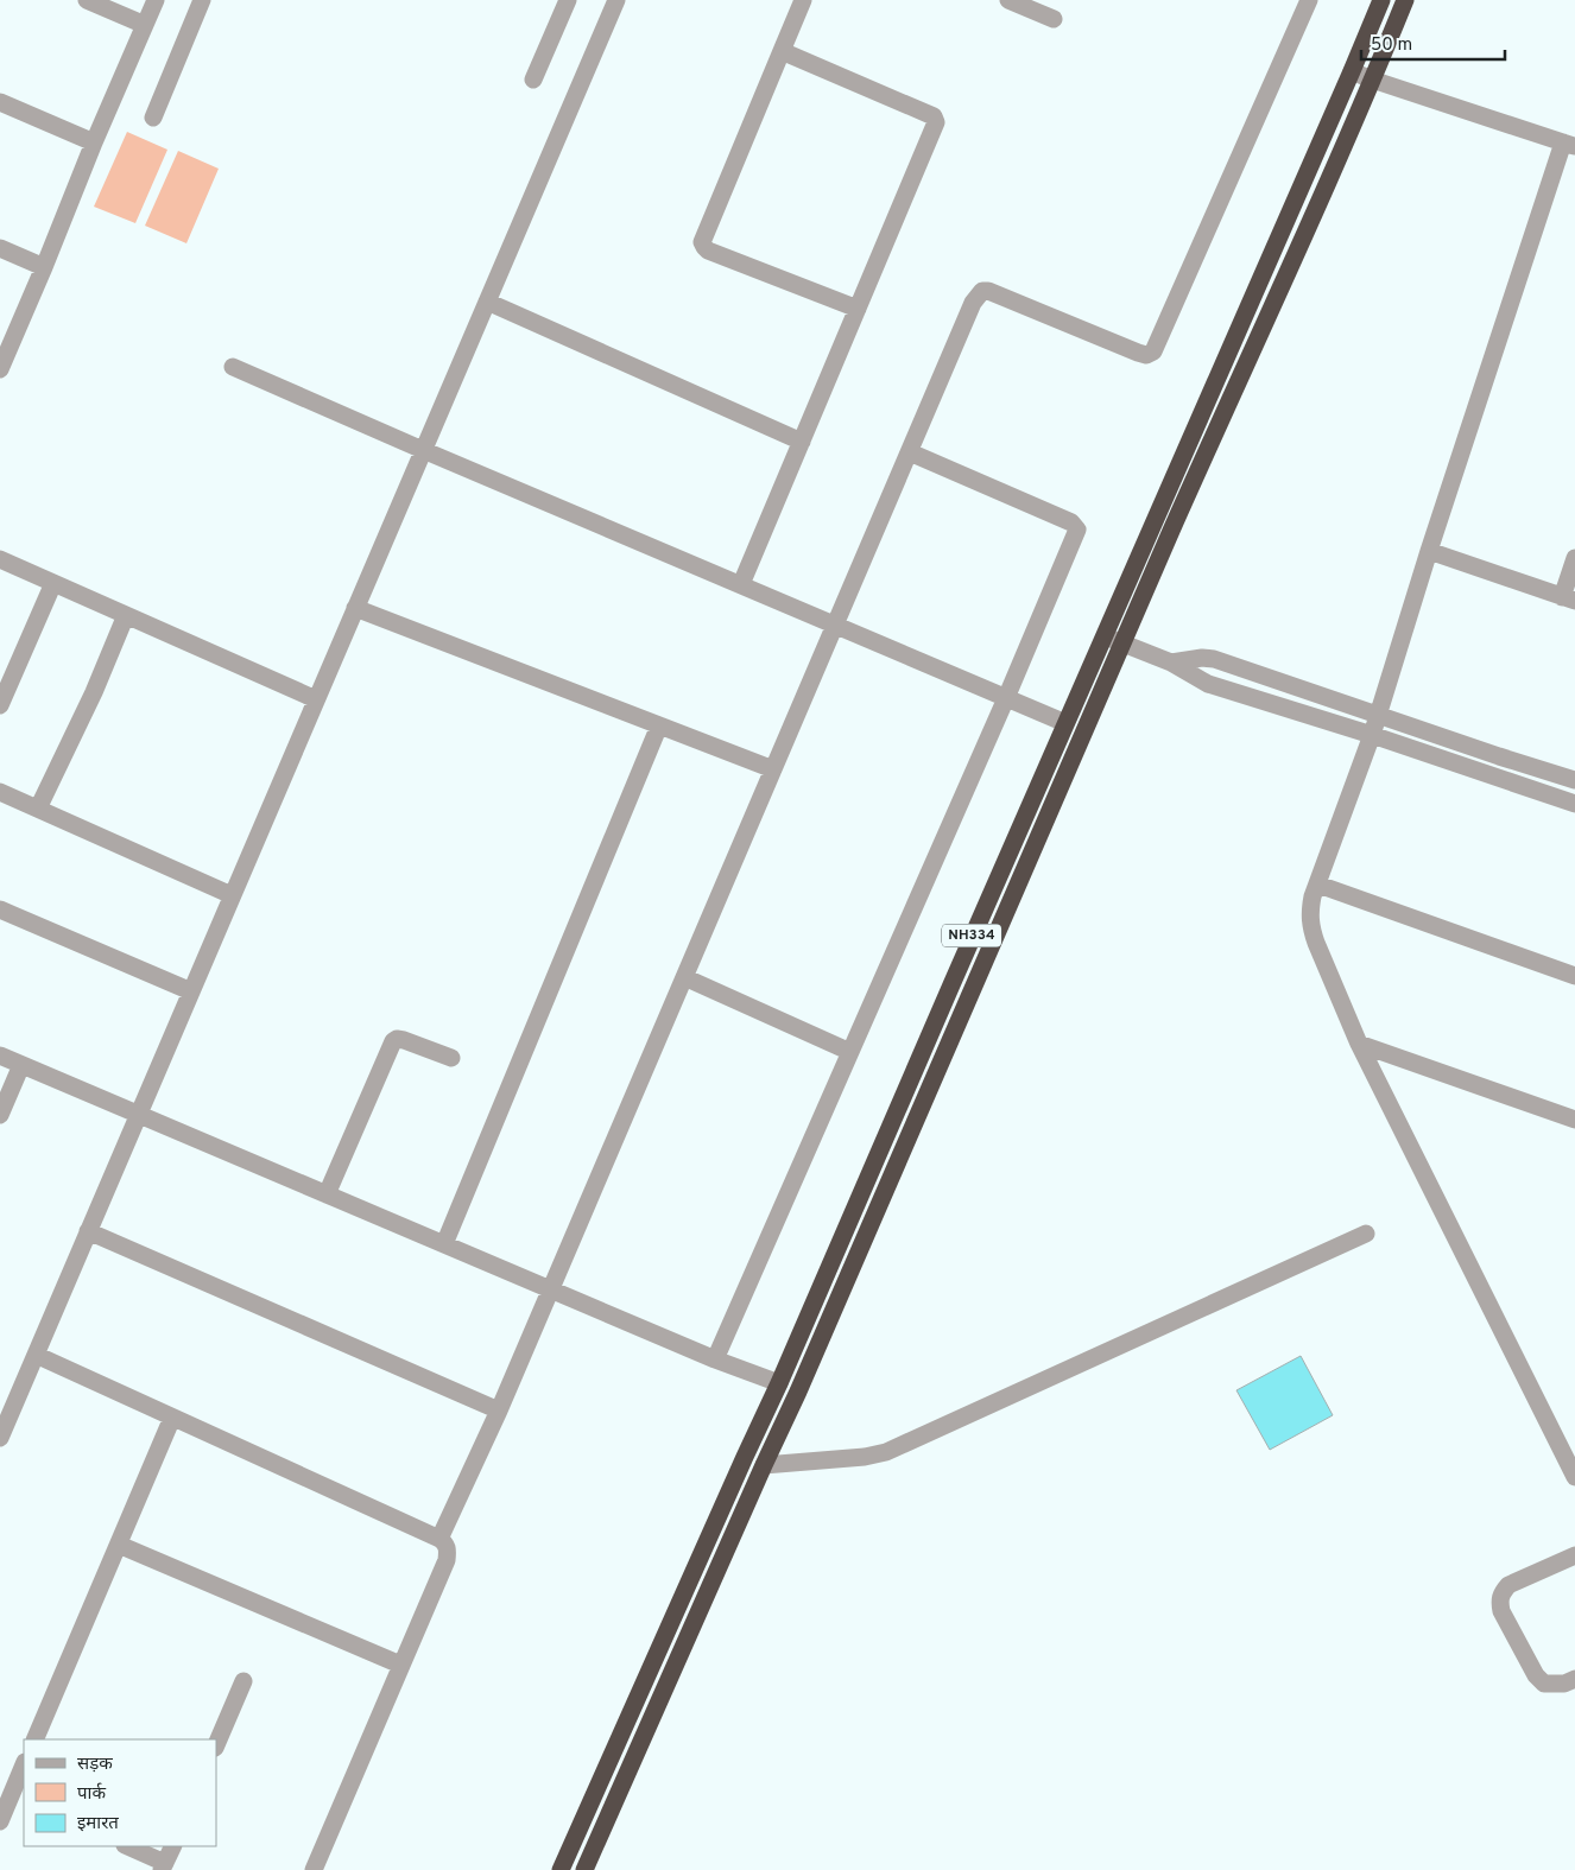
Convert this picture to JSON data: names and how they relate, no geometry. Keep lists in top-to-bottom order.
{
  "streets": {
    "highway": ["NH334"]
  },
  "legend": ["सड़क", "पार्क", "इमारत"],
  "scale_bar": "50 m"
}
